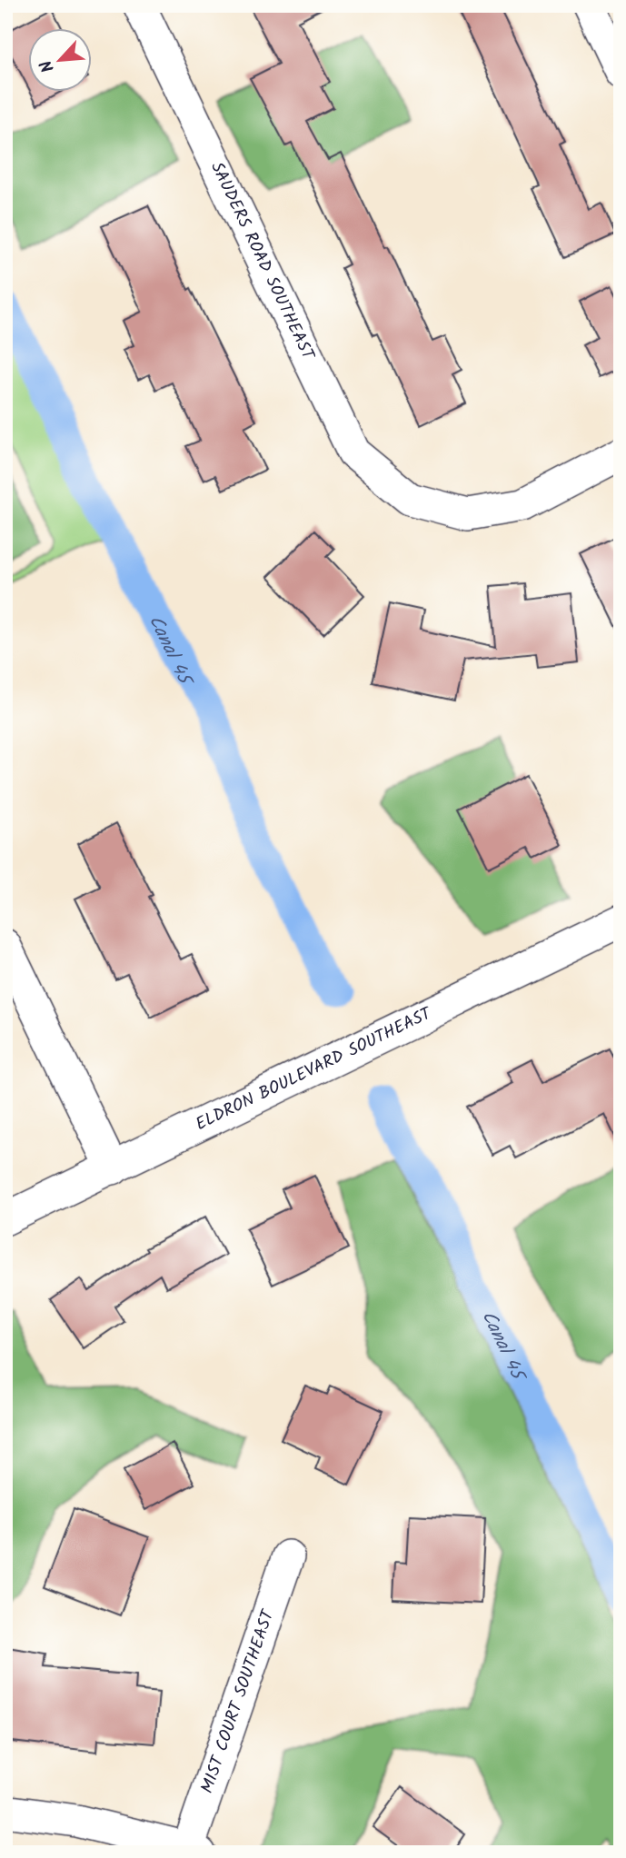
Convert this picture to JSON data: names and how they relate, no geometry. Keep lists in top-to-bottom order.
{
  "streets": {
    "street": ["SAUDERS ROAD SOUTHEAST", "ELDRON BOULEVARD SOUTHEAST", "MIST COURT SOUTHEAST"]
  },
  "water": ["Canal 45"],
  "north": "bottom left"
}
